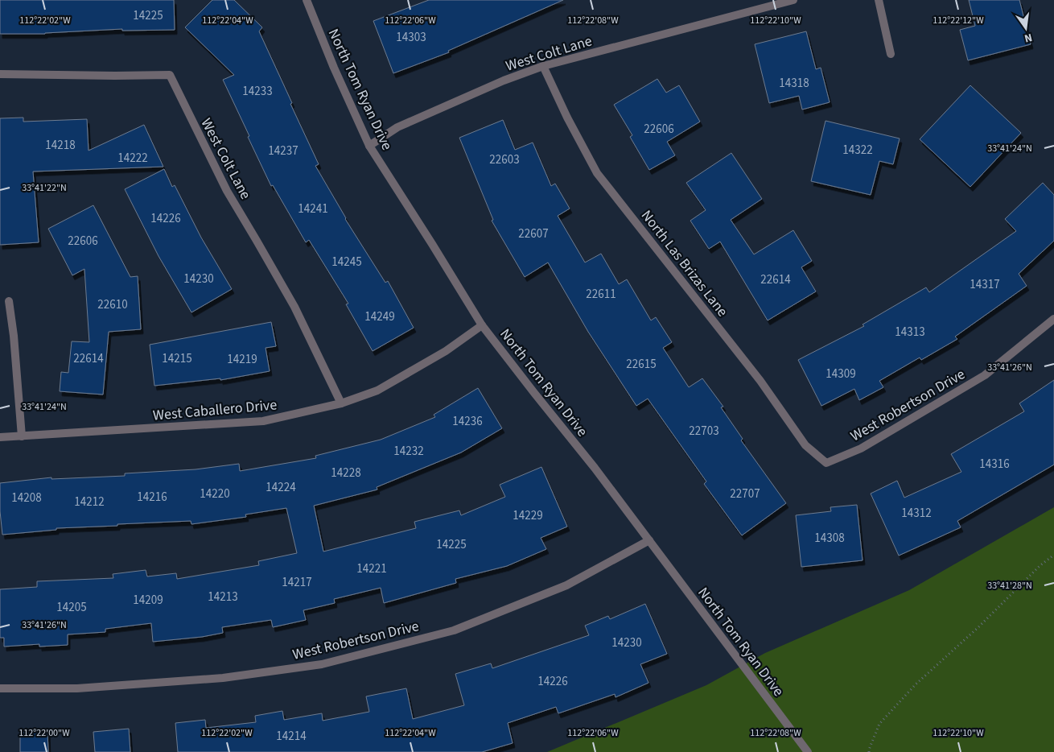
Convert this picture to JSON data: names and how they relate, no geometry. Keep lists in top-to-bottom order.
{
  "streets": {
    "street": [
      "West Colt Lane",
      "North Tom Ryan Drive",
      "North Las Brizas Lane",
      "West Robertson Drive",
      "West Caballero Drive"
    ]
  },
  "crossings": [
    ["West Colt Lane", "North Tom Ryan Drive"],
    ["West Colt Lane", "North Las Brizas Lane"],
    ["West Colt Lane", "West Caballero Drive"],
    ["North Tom Ryan Drive", "West Robertson Drive"],
    ["North Tom Ryan Drive", "West Caballero Drive"],
    ["North Las Brizas Lane", "West Robertson Drive"]
  ],
  "house_numbers": [
    "14225",
    "14303",
    "14318",
    "14233",
    "22606",
    "14218",
    "14322",
    "14237",
    "14222",
    "22603",
    "14241",
    "14226",
    "22607",
    "22606",
    "14245",
    "14230",
    "22614",
    "14317",
    "22611",
    "22610",
    "14249",
    "14313",
    "22614",
    "14215",
    "14219",
    "22615",
    "14309",
    "14236",
    "22703",
    "14232",
    "14316",
    "14228",
    "14224",
    "14220",
    "22707",
    "14216",
    "14208",
    "14212",
    "14312",
    "14229",
    "14308",
    "14225",
    "14221",
    "14217",
    "14213",
    "14209",
    "14205",
    "14230",
    "14226",
    "14214"
  ],
  "north": "bottom",
  "coordinates": [
    "112°22'12\"W",
    "112°22'02\"W",
    "112°22'04\"W",
    "112°22'06\"W",
    "112°22'08\"W",
    "112°22'10\"W",
    "33°41'24\"N",
    "33°41'22\"N",
    "33°41'26\"N",
    "33°41'28\"N",
    "112°22'00\"W"
  ]
}
